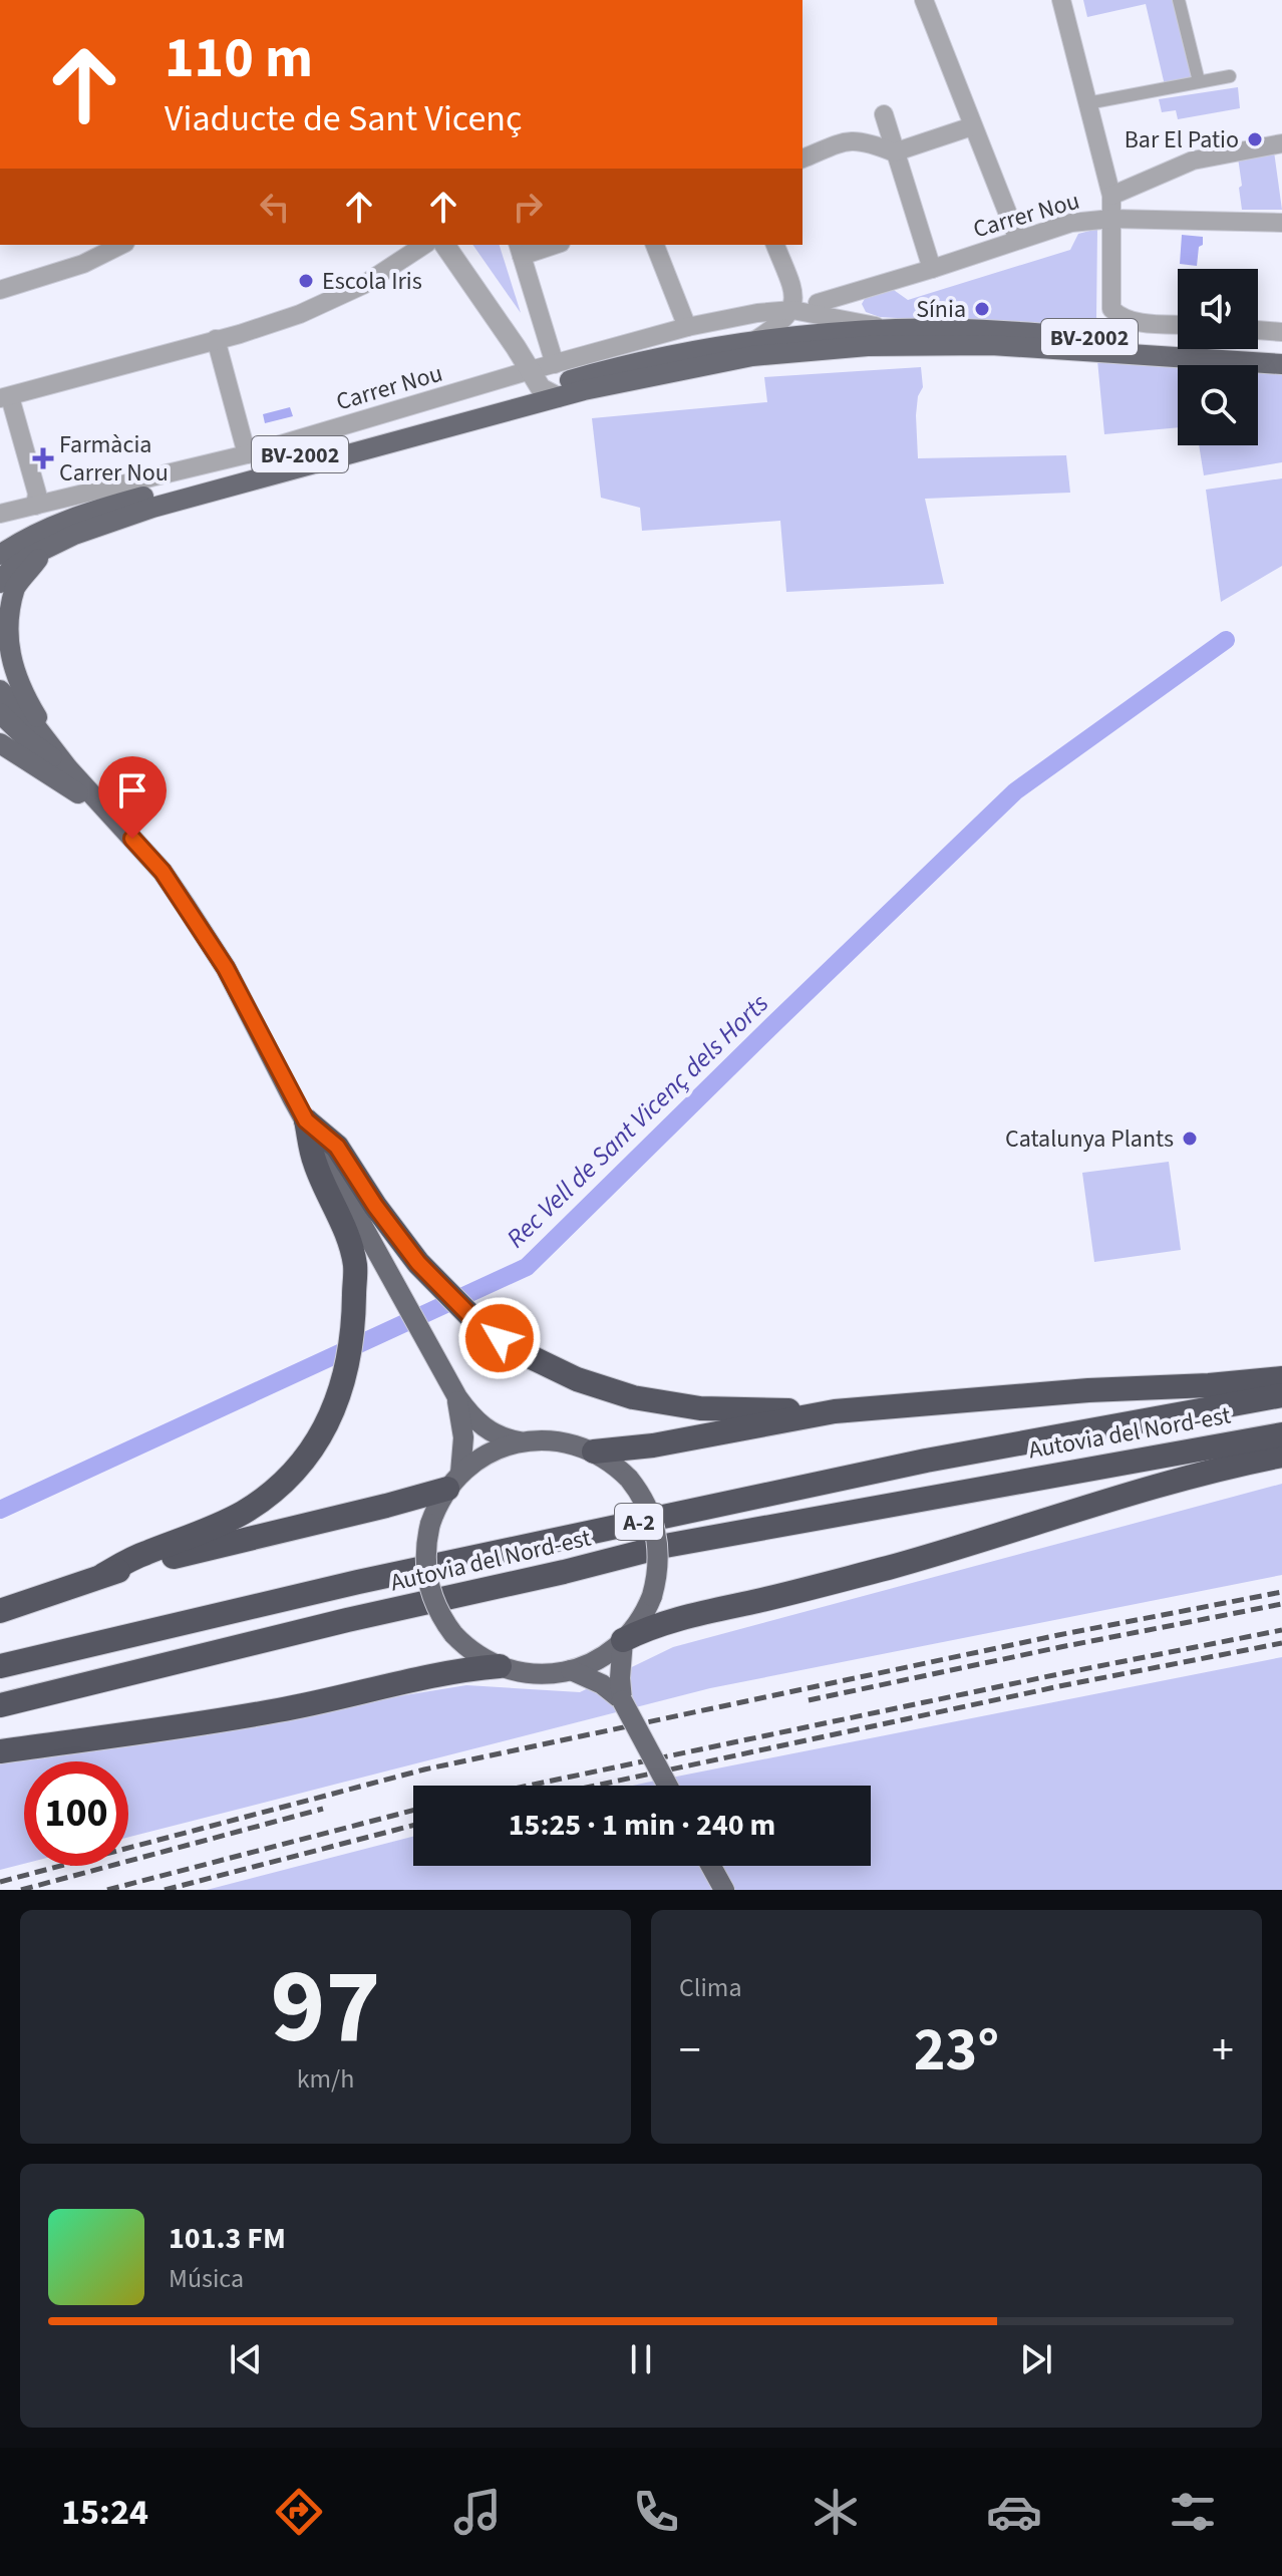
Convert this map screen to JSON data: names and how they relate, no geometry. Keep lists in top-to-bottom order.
{
  "streets": {
    "highway": ["Autovia del Nord-est", "A-2"],
    "main road": ["BV-2002"],
    "street": ["Carrer Nou"]
  },
  "crossings": [
    ["Carrer Nou", "BV-2002"]
  ],
  "water": ["Rec Vell de Sant Vicenç dels Horts"],
  "places": {
    "other": [
      "Bar El Patio",
      "Escola Iris",
      "Sínia",
      "Catalunya Plants"
    ],
    "health": ["Farmàcia Carrer Nou"]
  },
  "page": {
    "turn": ["110 m", "Viaducte de Sant Vicenç"],
    "limit": "100",
    "trip": "15:25 · 1 min · 240 m",
    "tile": [
      ["97", "km/h"],
      "Clima"
    ],
    "heat": ["−", "23°", "+"],
    "song": ["101.3 FM", "Música"],
    "tabs": "15:24"
  }
}
